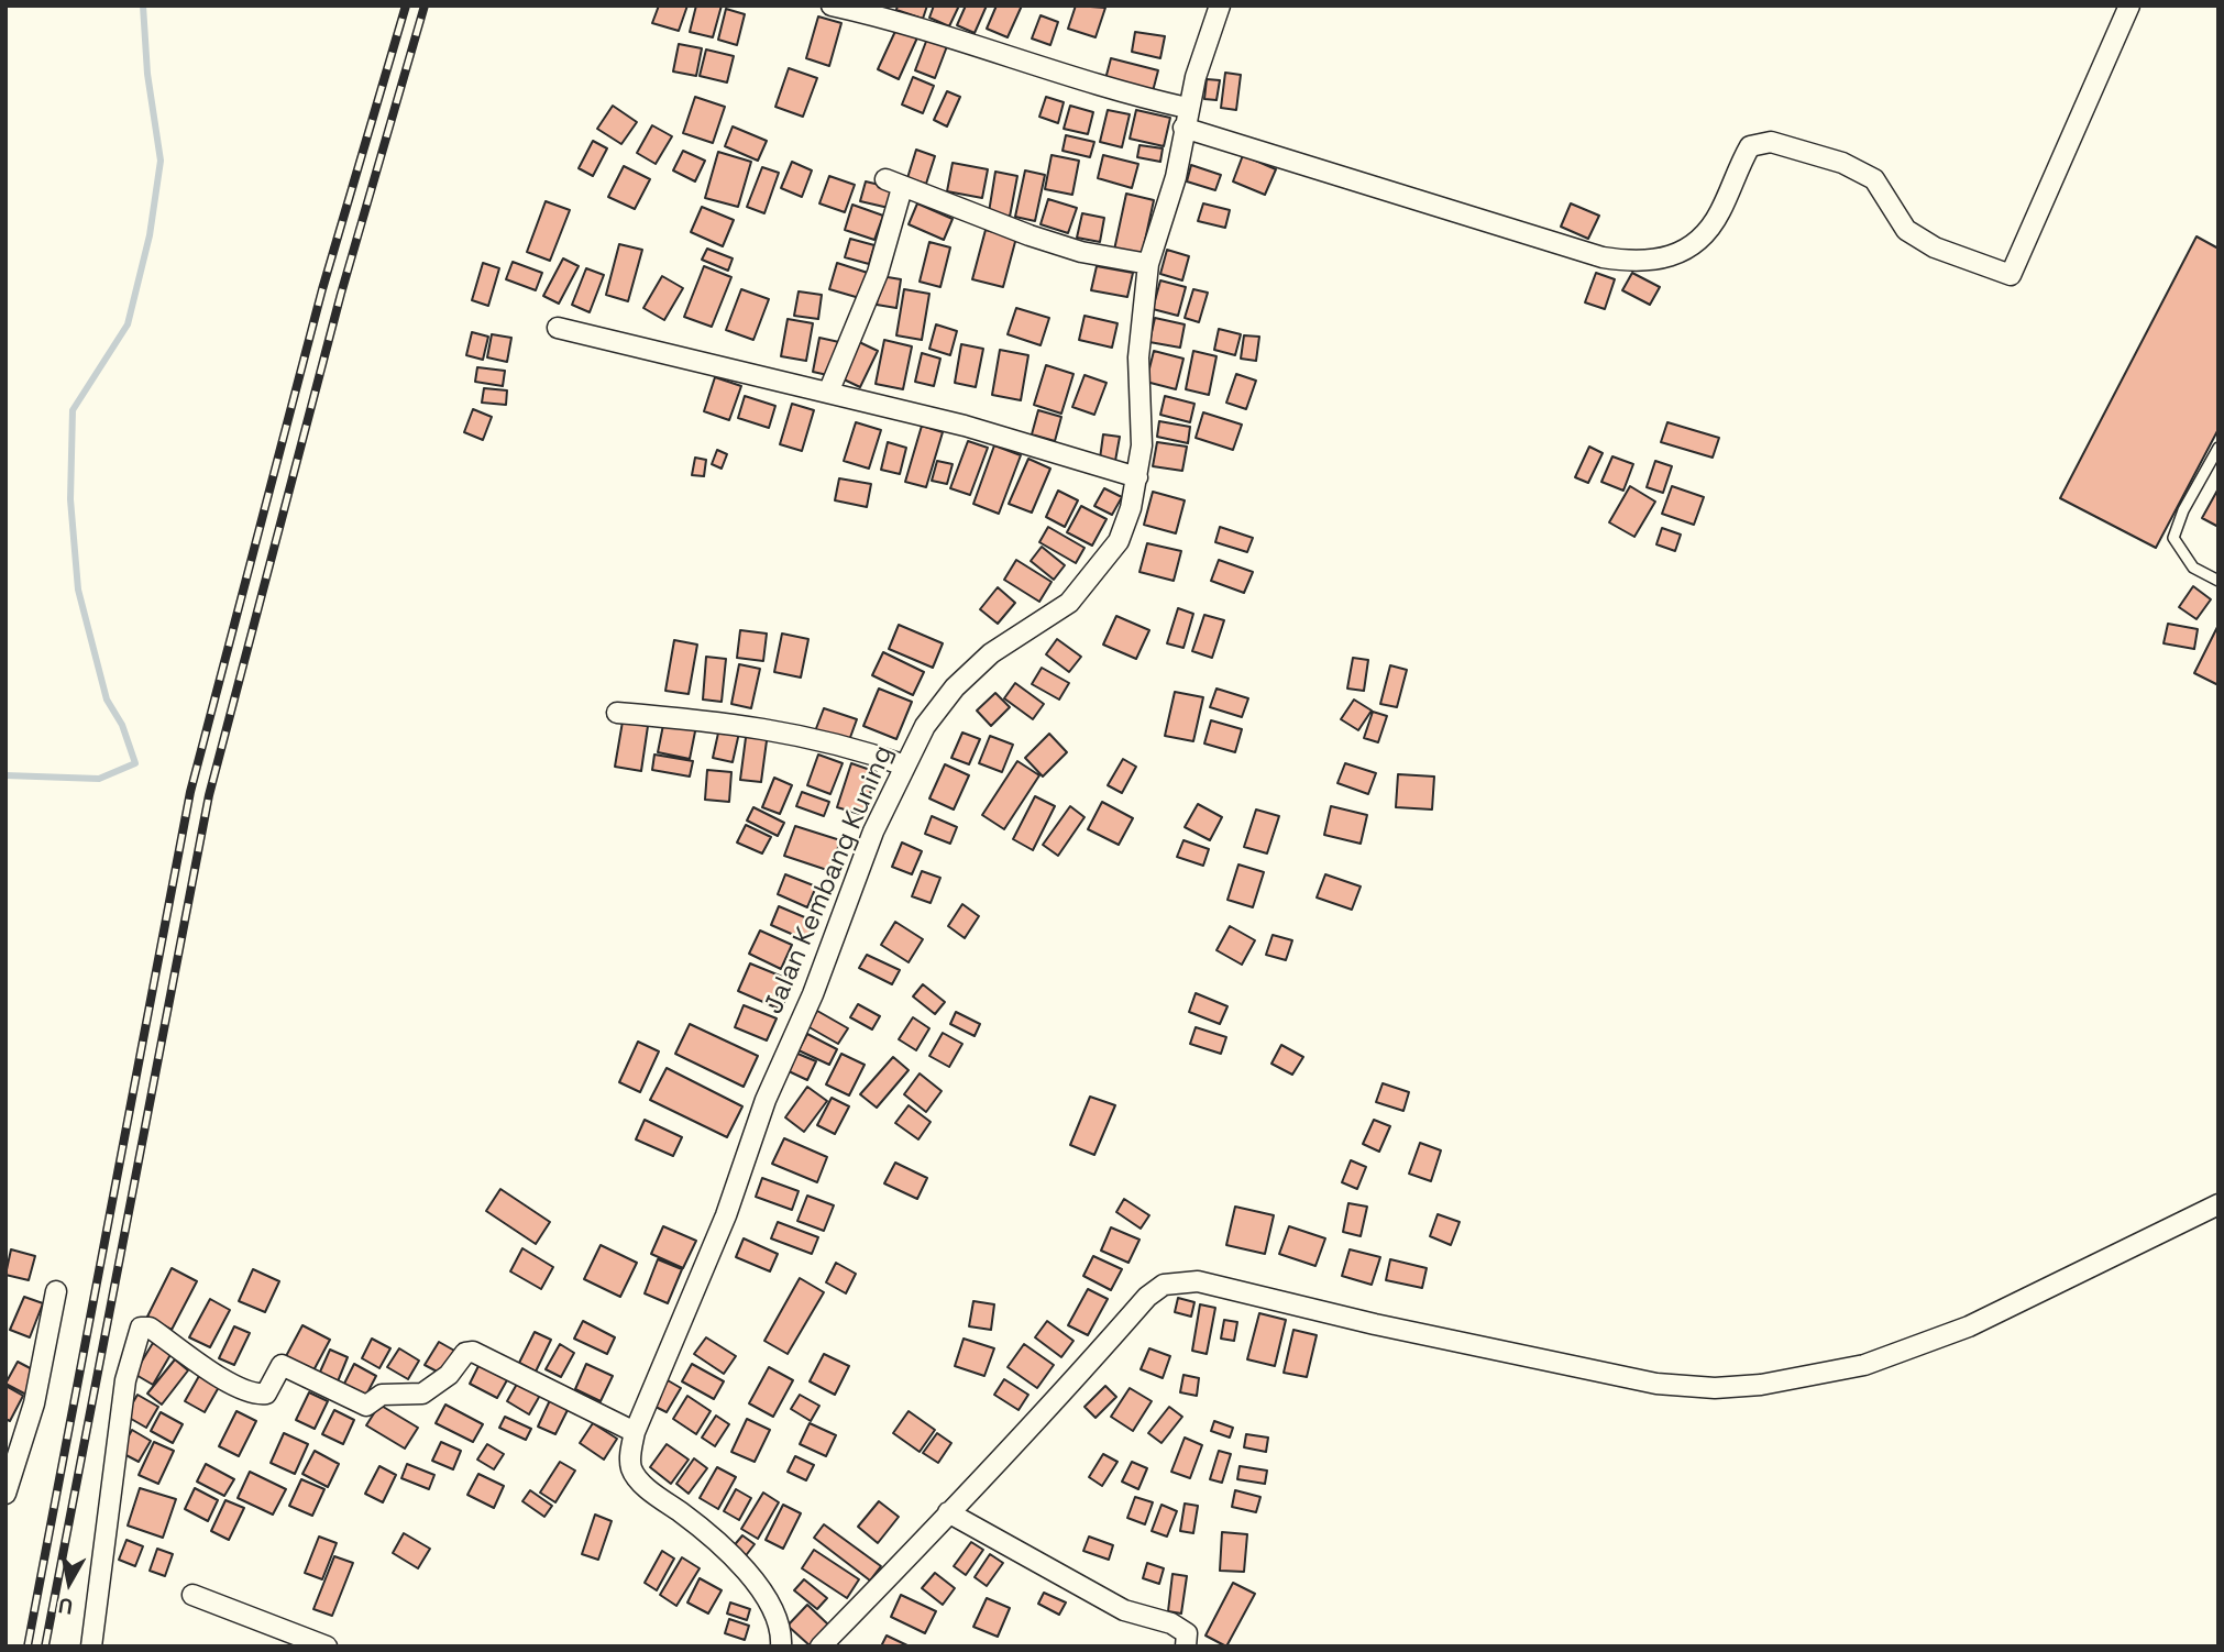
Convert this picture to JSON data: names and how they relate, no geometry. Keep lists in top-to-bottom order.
{
  "streets": {
    "street": ["Jalan Kembang Kuning"]
  },
  "north": "bottom"
}
